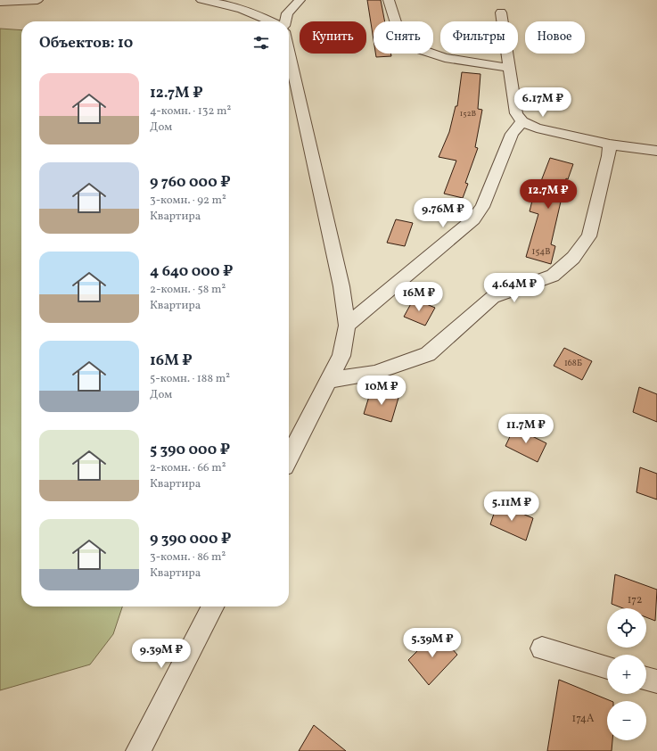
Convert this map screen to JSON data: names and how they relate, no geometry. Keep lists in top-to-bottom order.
{
  "house_numbers": [
    "152В",
    "154В",
    "168Б",
    "172",
    "174А"
  ],
  "page": {
    "chip": [
      "Купить",
      "Снять",
      "Фильтры",
      "Новое"
    ],
    "heading": "Объектов: 10",
    "list": [
      {
        "name": "12.7M ₽",
        "note": "4-комн. · 132 m² · Дом"
      },
      {
        "name": "9 760 000 ₽",
        "note": "3-комн. · 92 m² · Квартира"
      },
      {
        "name": "4 640 000 ₽",
        "note": "2-комн. · 58 m² · Квартира"
      },
      {
        "name": "16M ₽",
        "note": "5-комн. · 188 m² · Дом"
      },
      {
        "name": "5 390 000 ₽",
        "note": "2-комн. · 66 m² · Квартира"
      },
      {
        "name": "9 390 000 ₽",
        "note": "3-комн. · 86 m² · Квартира"
      }
    ],
    "price": [
      "6.17M ₽",
      "12.7M ₽",
      "9.76M ₽",
      "4.64M ₽",
      "16M ₽",
      "10M ₽",
      "11.7M ₽",
      "5.11M ₽",
      "5.39M ₽",
      "9.39M ₽"
    ],
    "map_buttons": ["+", "−"]
  }
}
